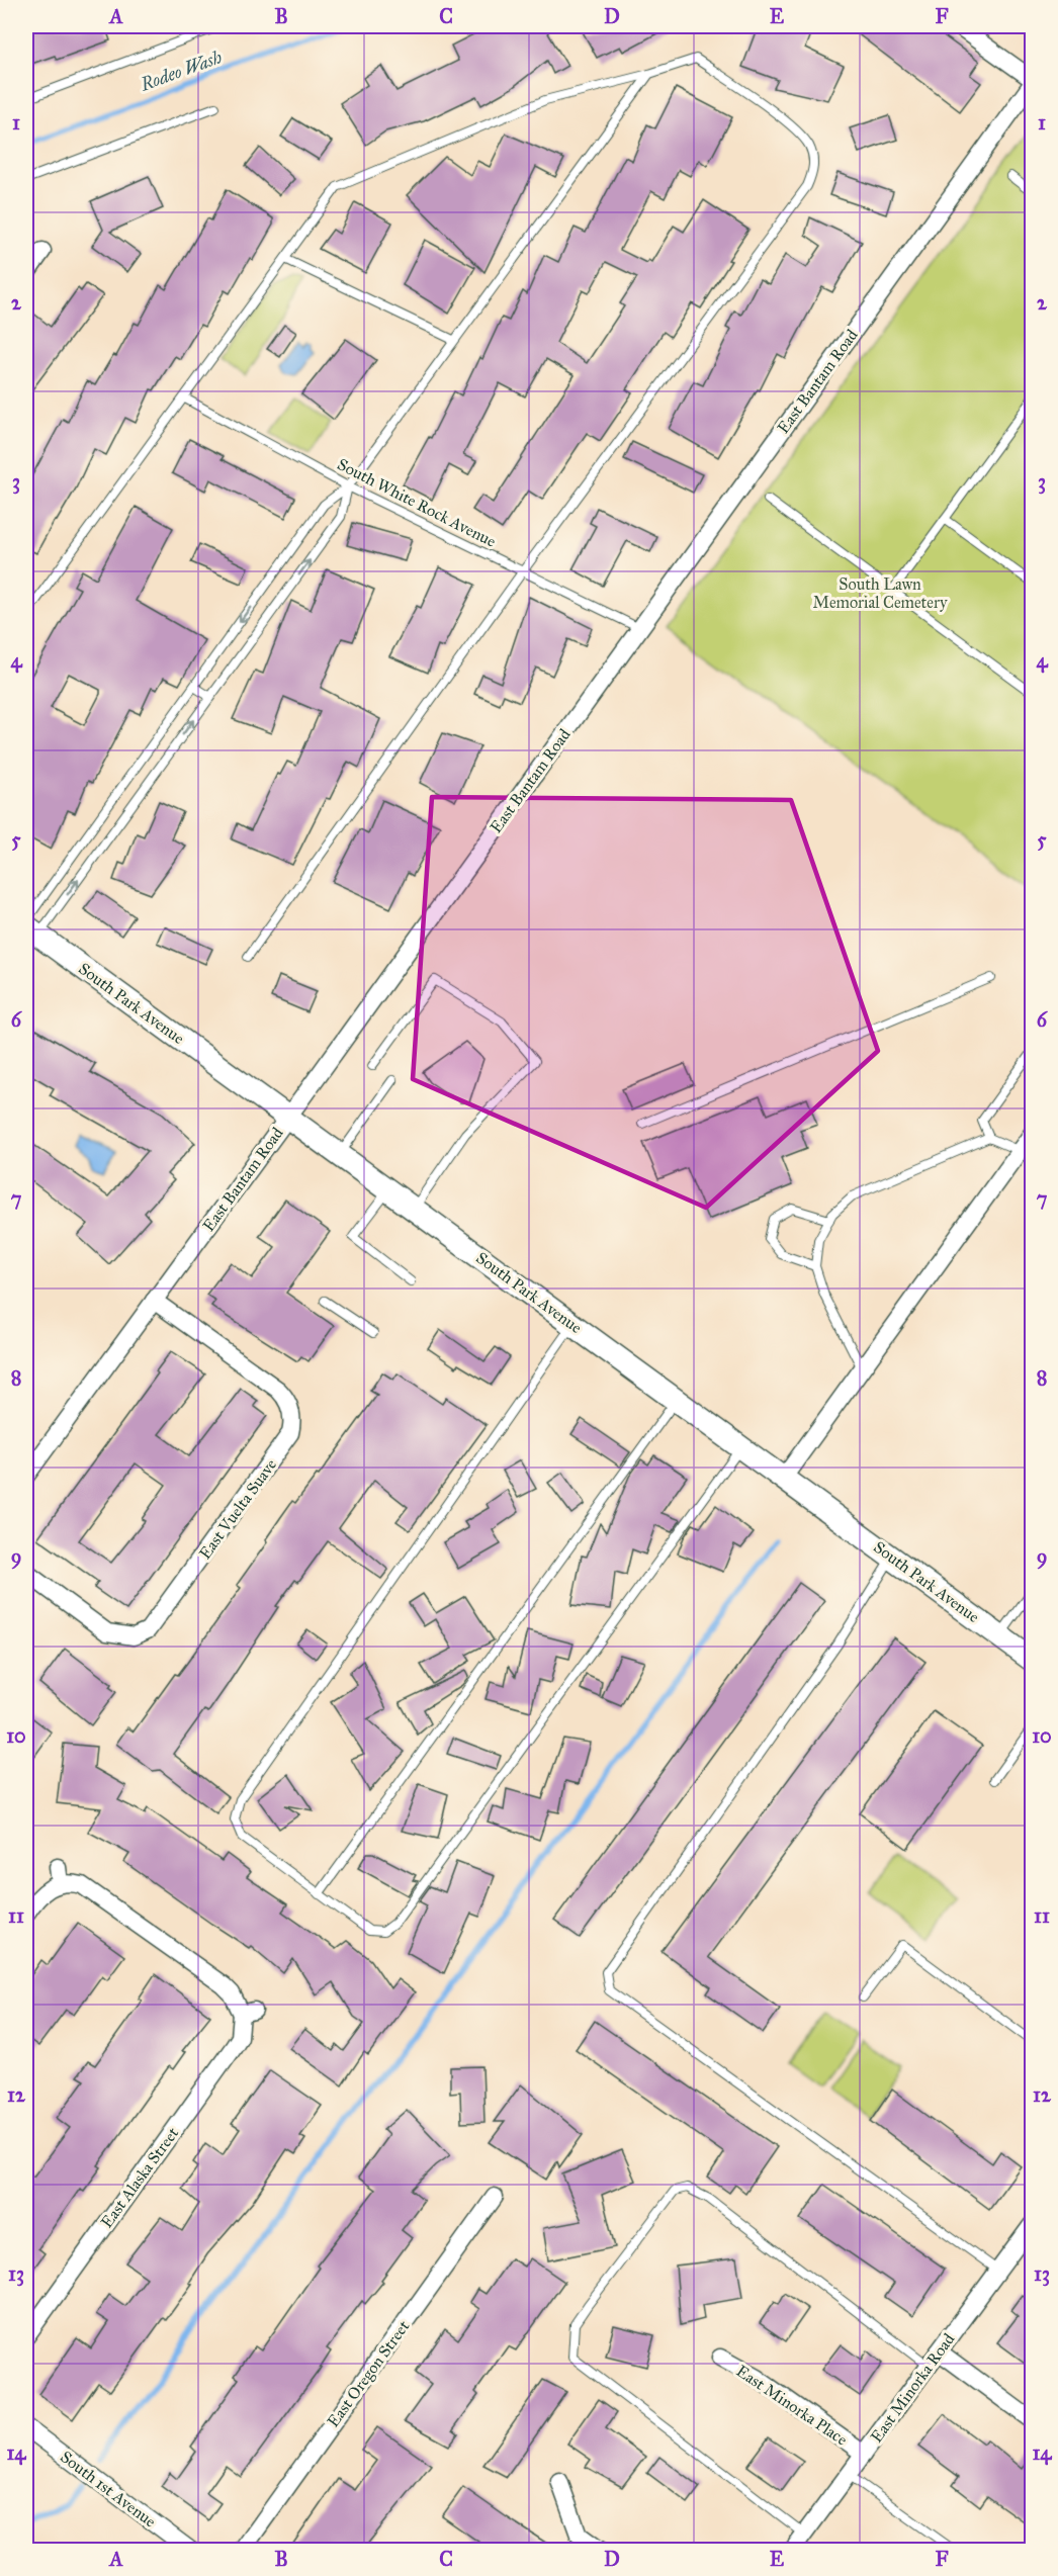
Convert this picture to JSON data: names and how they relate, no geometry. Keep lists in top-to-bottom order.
{
  "streets": {
    "main road": ["South Park Avenue"],
    "street": [
      "East Bantam Road",
      "East Vuelta Suave",
      "East Alaska Street",
      "East Oregon Street",
      "East Minorka Road",
      "East Minorka Place",
      "South 1st Avenue"
    ],
    "lane": ["South White Rock Avenue"]
  },
  "crossings": [
    ["East Bantam Road", "South White Rock Avenue"],
    ["East Bantam Road", "South Park Avenue"],
    ["East Bantam Road", "East Vuelta Suave"],
    ["East Minorka Road", "East Minorka Place"]
  ],
  "water": ["Rodeo Wash"],
  "parks": ["South Lawn Memorial Cemetery"],
  "grid": {
    "columns": [
      "A",
      "B",
      "C",
      "D",
      "E",
      "F"
    ],
    "rows": [
      "1",
      "2",
      "3",
      "4",
      "5",
      "6",
      "7",
      "8",
      "9",
      "10",
      "11",
      "12",
      "13",
      "14"
    ]
  }
}
